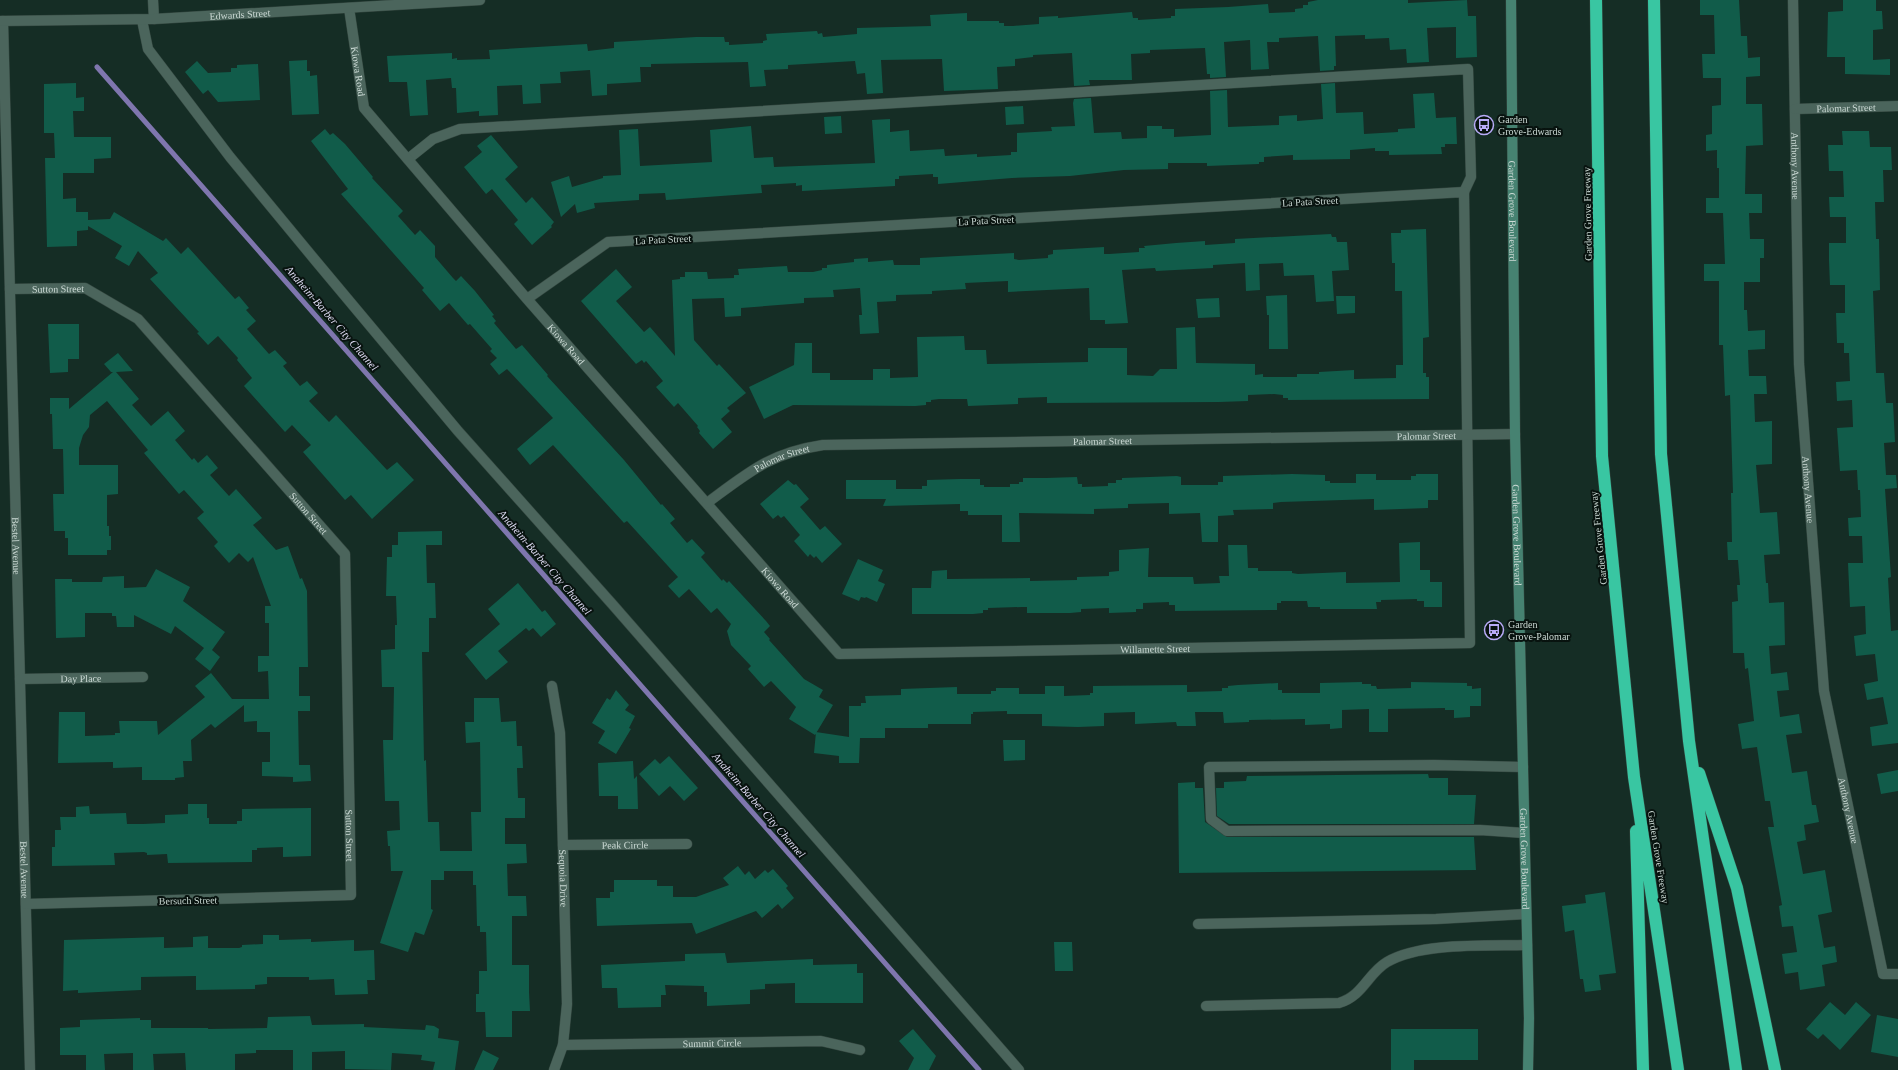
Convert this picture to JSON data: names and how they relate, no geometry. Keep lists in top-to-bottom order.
{
  "streets": {
    "highway": ["Garden Grove Freeway"],
    "main road": ["Garden Grove Boulevard"],
    "street": [
      "Edwards Street",
      "Kiowa Road",
      "Palomar Street",
      "Anthony Avenue",
      "La Pata Street",
      "Sutton Street",
      "Bestel Avenue",
      "Willamette Street",
      "Day Place",
      "Peak Circle",
      "Sequoia Drive",
      "Bersuch Street",
      "Summit Circle"
    ]
  },
  "crossings": [
    ["Edwards Street", "Kiowa Road"],
    ["Edwards Street", "Bestel Avenue"],
    ["Kiowa Road", "Palomar Street"],
    ["Kiowa Road", "La Pata Street"],
    ["Kiowa Road", "Willamette Street"],
    ["Palomar Street", "Anthony Avenue"],
    ["Palomar Street", "Garden Grove Boulevard"],
    ["Palomar Street", "Willamette Street"],
    ["Sutton Street", "Bestel Avenue"],
    ["Sutton Street", "Bersuch Street"],
    ["Bestel Avenue", "Day Place"],
    ["Bestel Avenue", "Bersuch Street"],
    ["Peak Circle", "Sequoia Drive"],
    ["Sequoia Drive", "Summit Circle"]
  ],
  "water": ["Anaheim-Barber City Channel"],
  "places": {
    "bus stop": ["Garden Grove-Edwards", "Garden Grove-Palomar"]
  }
}
